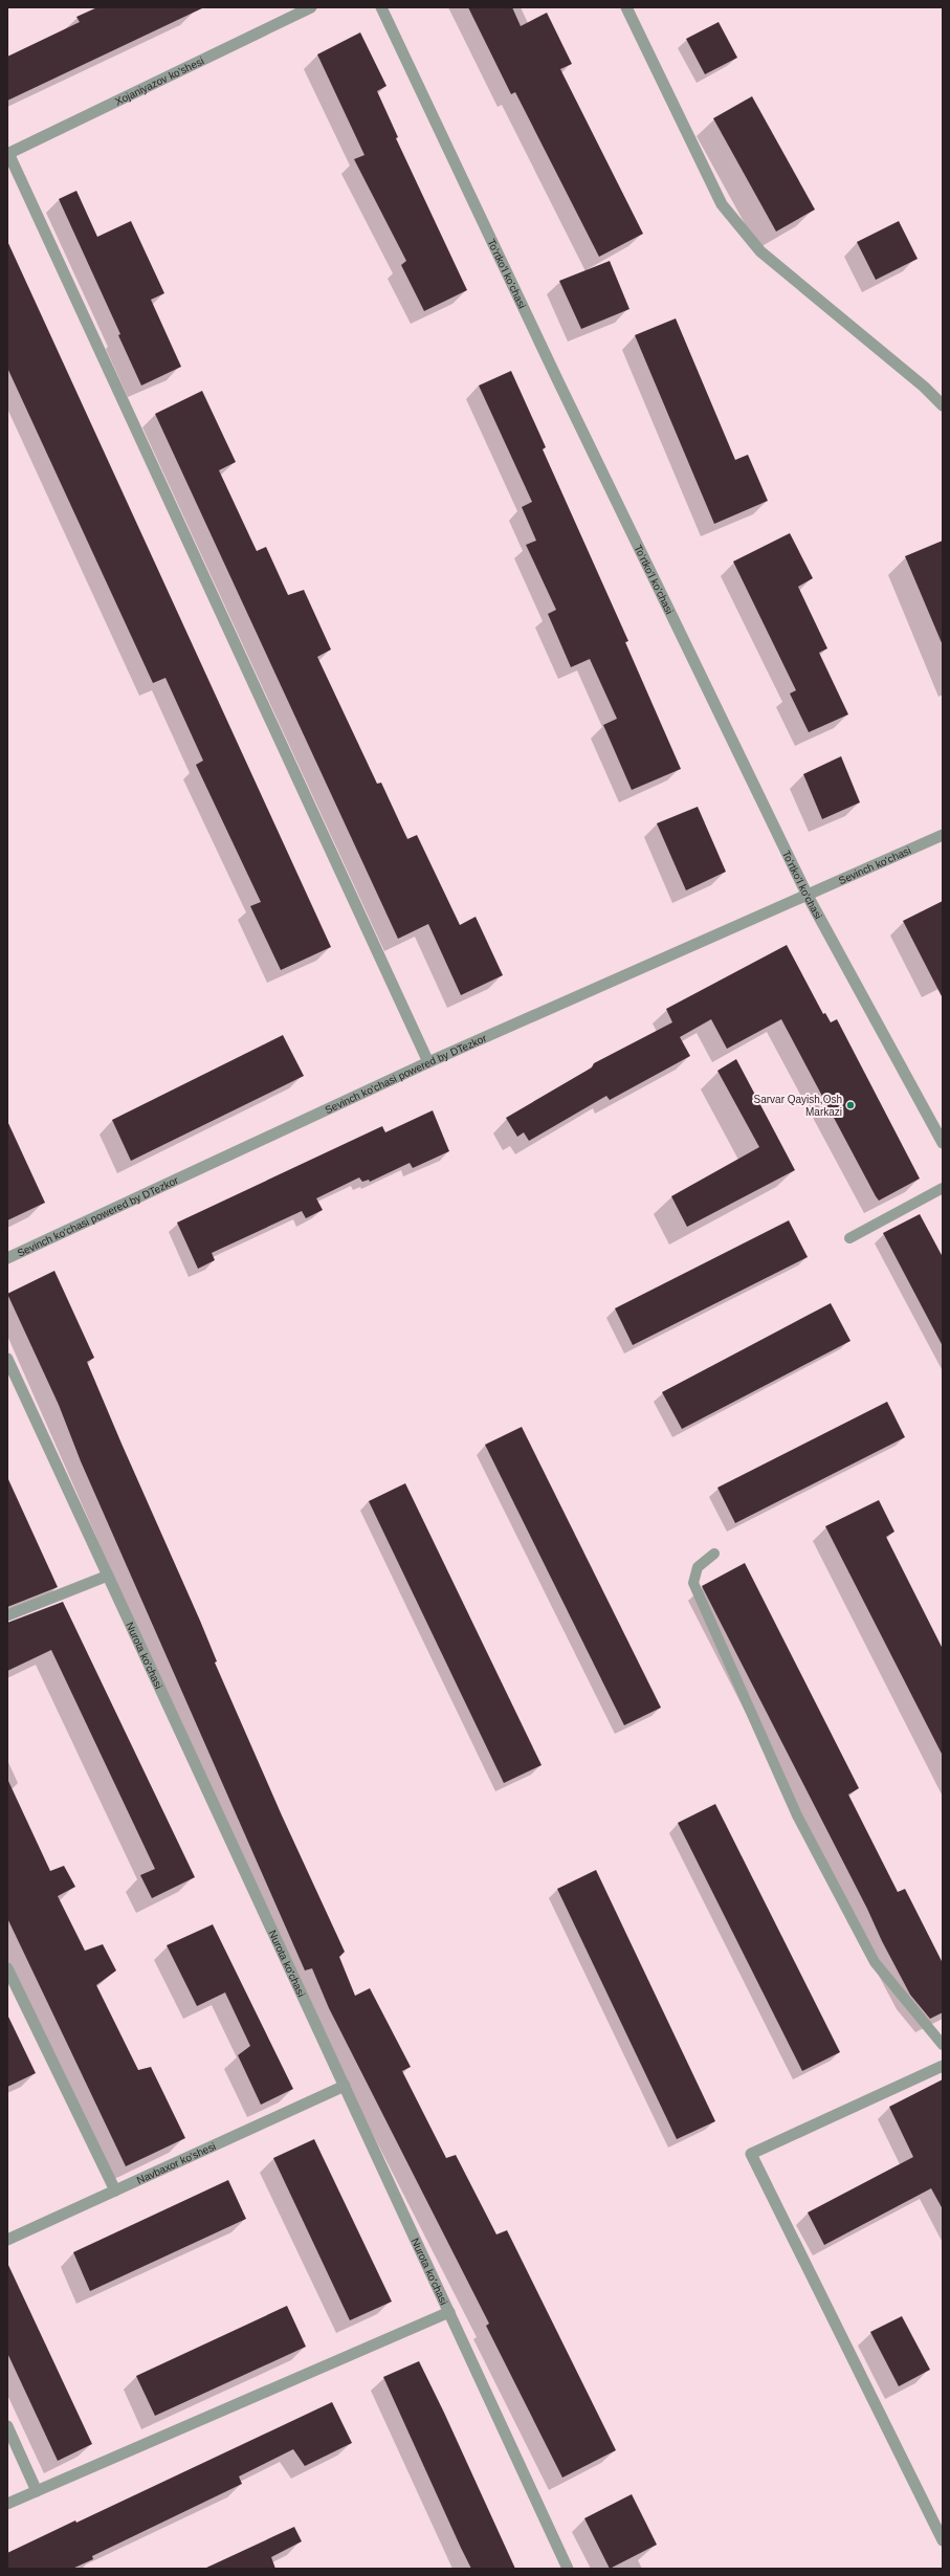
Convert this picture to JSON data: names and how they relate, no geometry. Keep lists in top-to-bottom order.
{
  "streets": {
    "street": [
      "Xojaniyazov ko'shesi",
      "To'rtko'l ko'chasi",
      "Sevinch ko'chasi",
      "Sevinch ko'chasi powered by DTezkor",
      "Nurota ko'chasi",
      "Navbaxor ko'shesi"
    ]
  },
  "crossings": [
    ["To'rtko'l ko'chasi", "Sevinch ko'chasi"],
    ["To'rtko'l ko'chasi", "Sevinch ko'chasi powered by DTezkor"],
    ["Sevinch ko'chasi", "Sevinch ko'chasi powered by DTezkor"],
    ["Nurota ko'chasi", "Navbaxor ko'shesi"]
  ],
  "places": ["Sarvar Qayish,Osh Markazi"]
}
